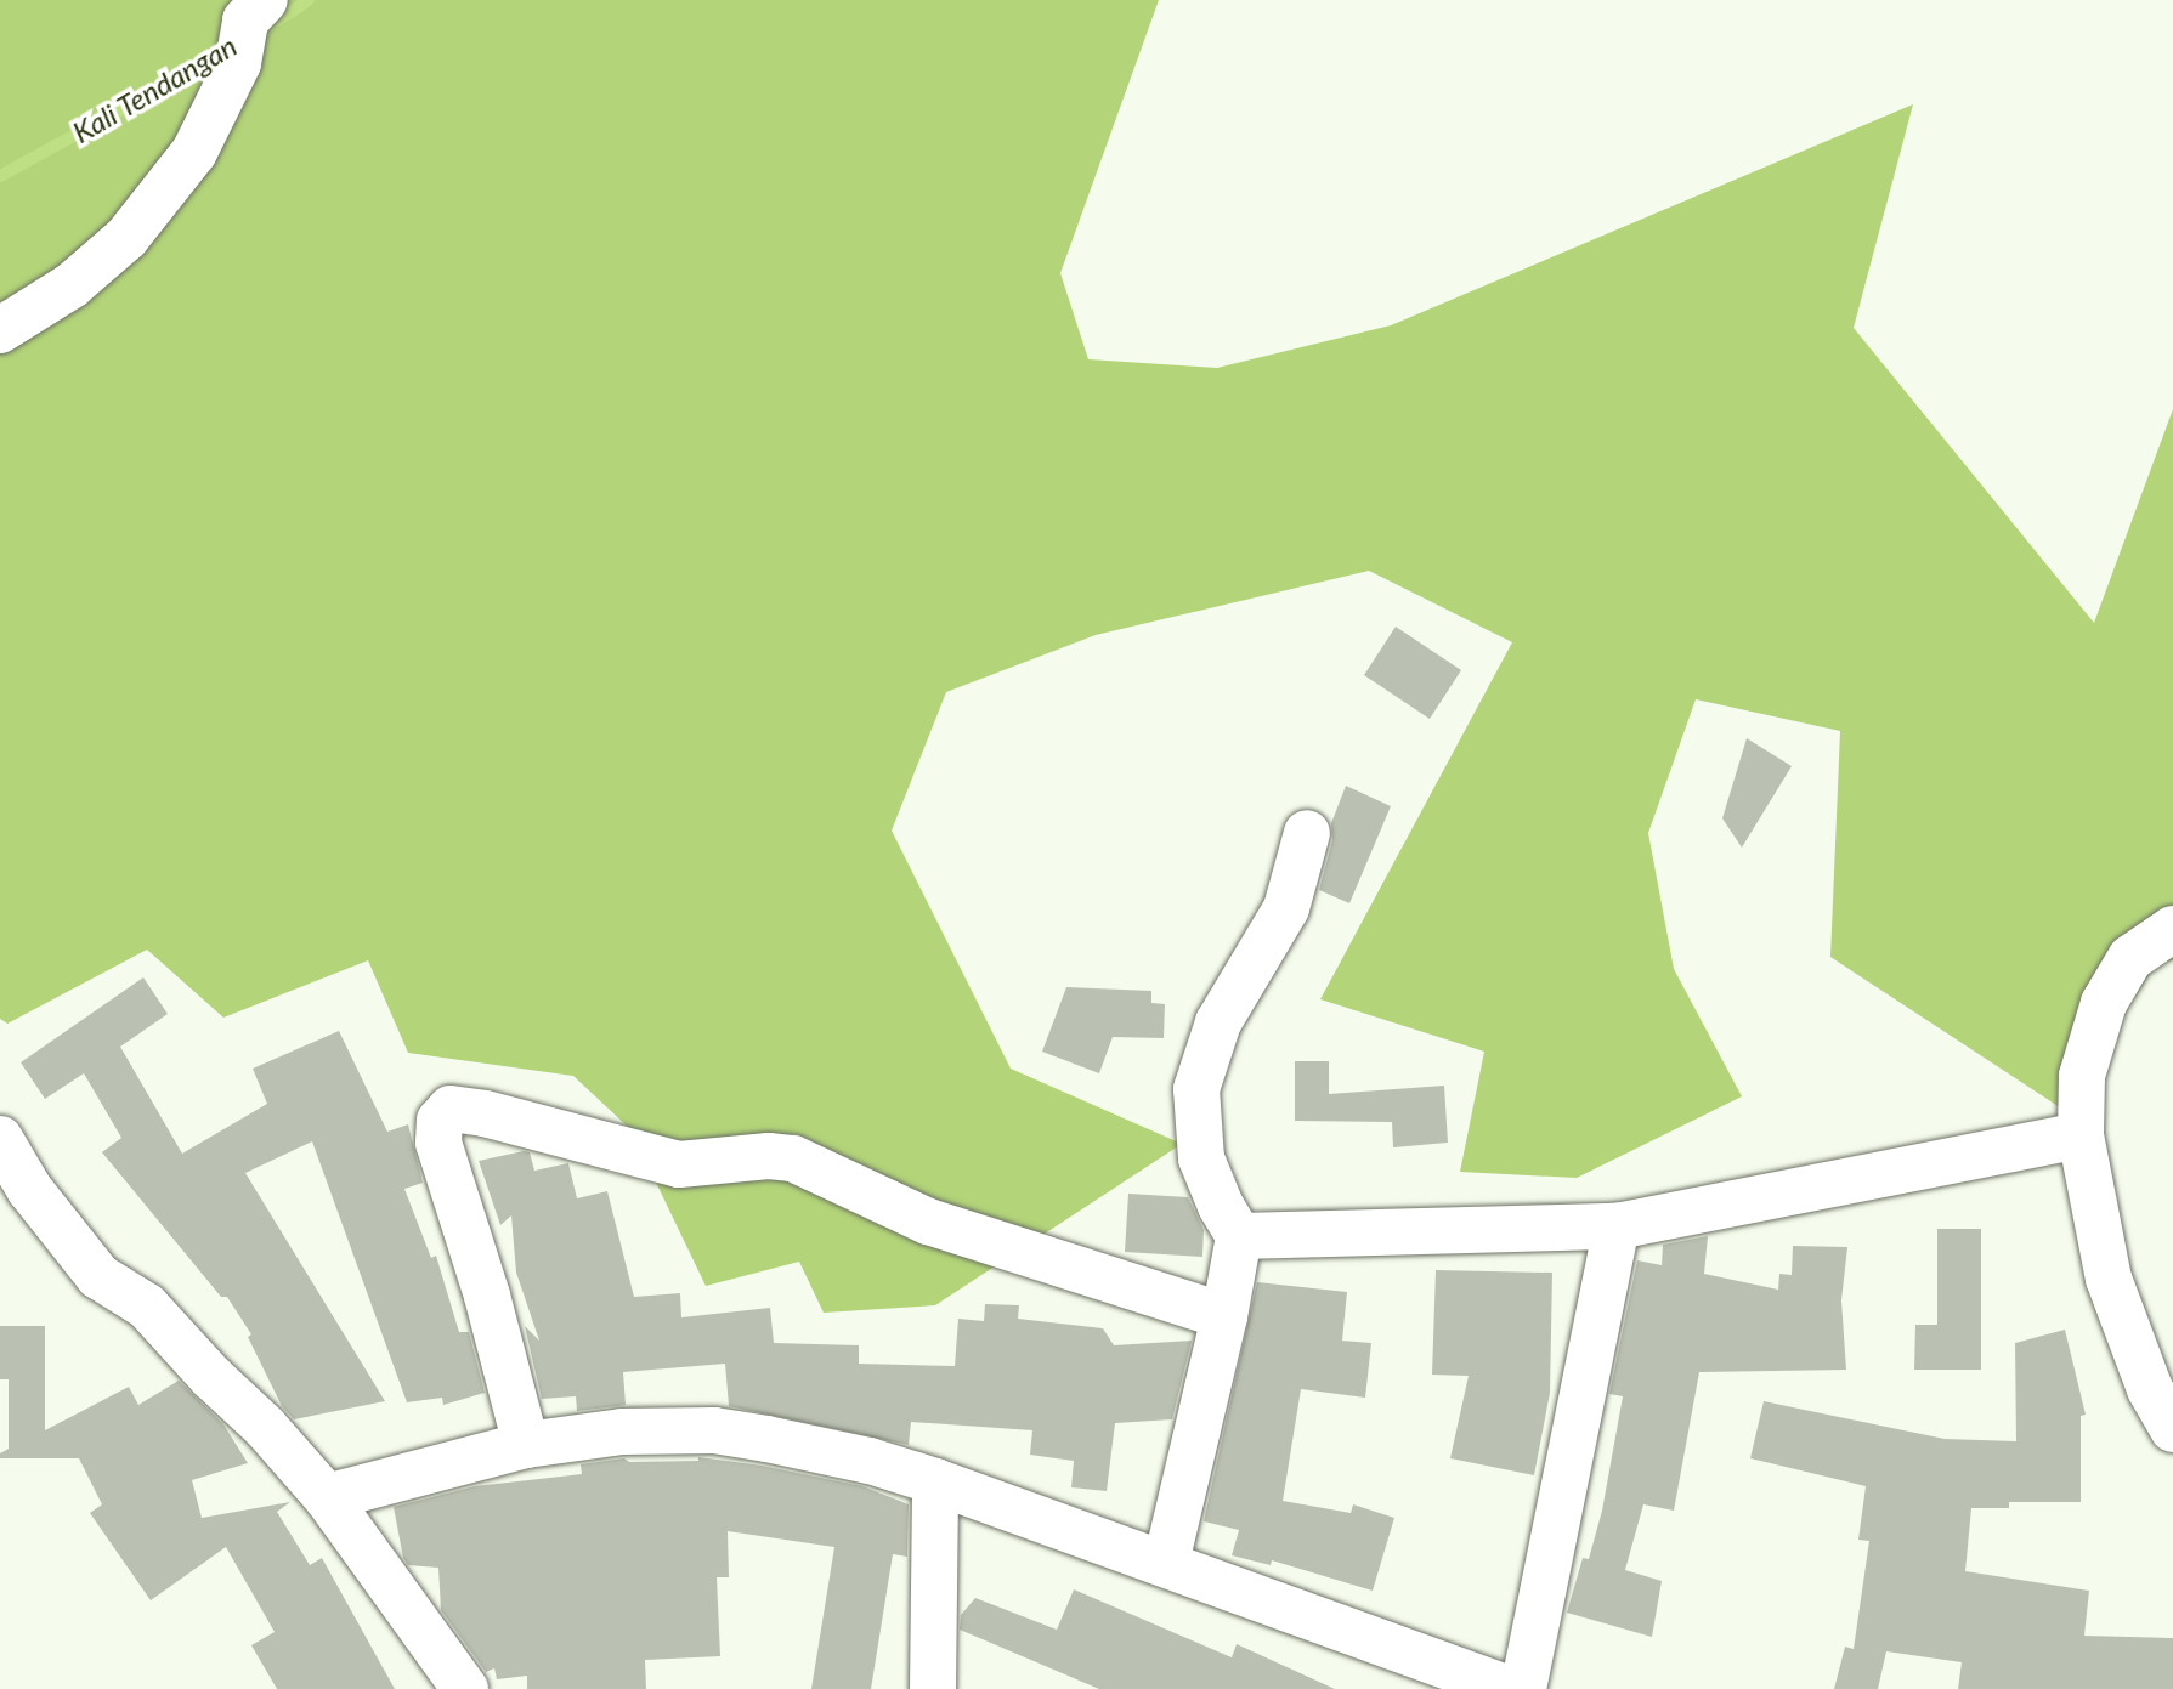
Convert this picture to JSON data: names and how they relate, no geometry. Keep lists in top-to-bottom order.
{
  "water": ["Kali Tendangan"]
}
